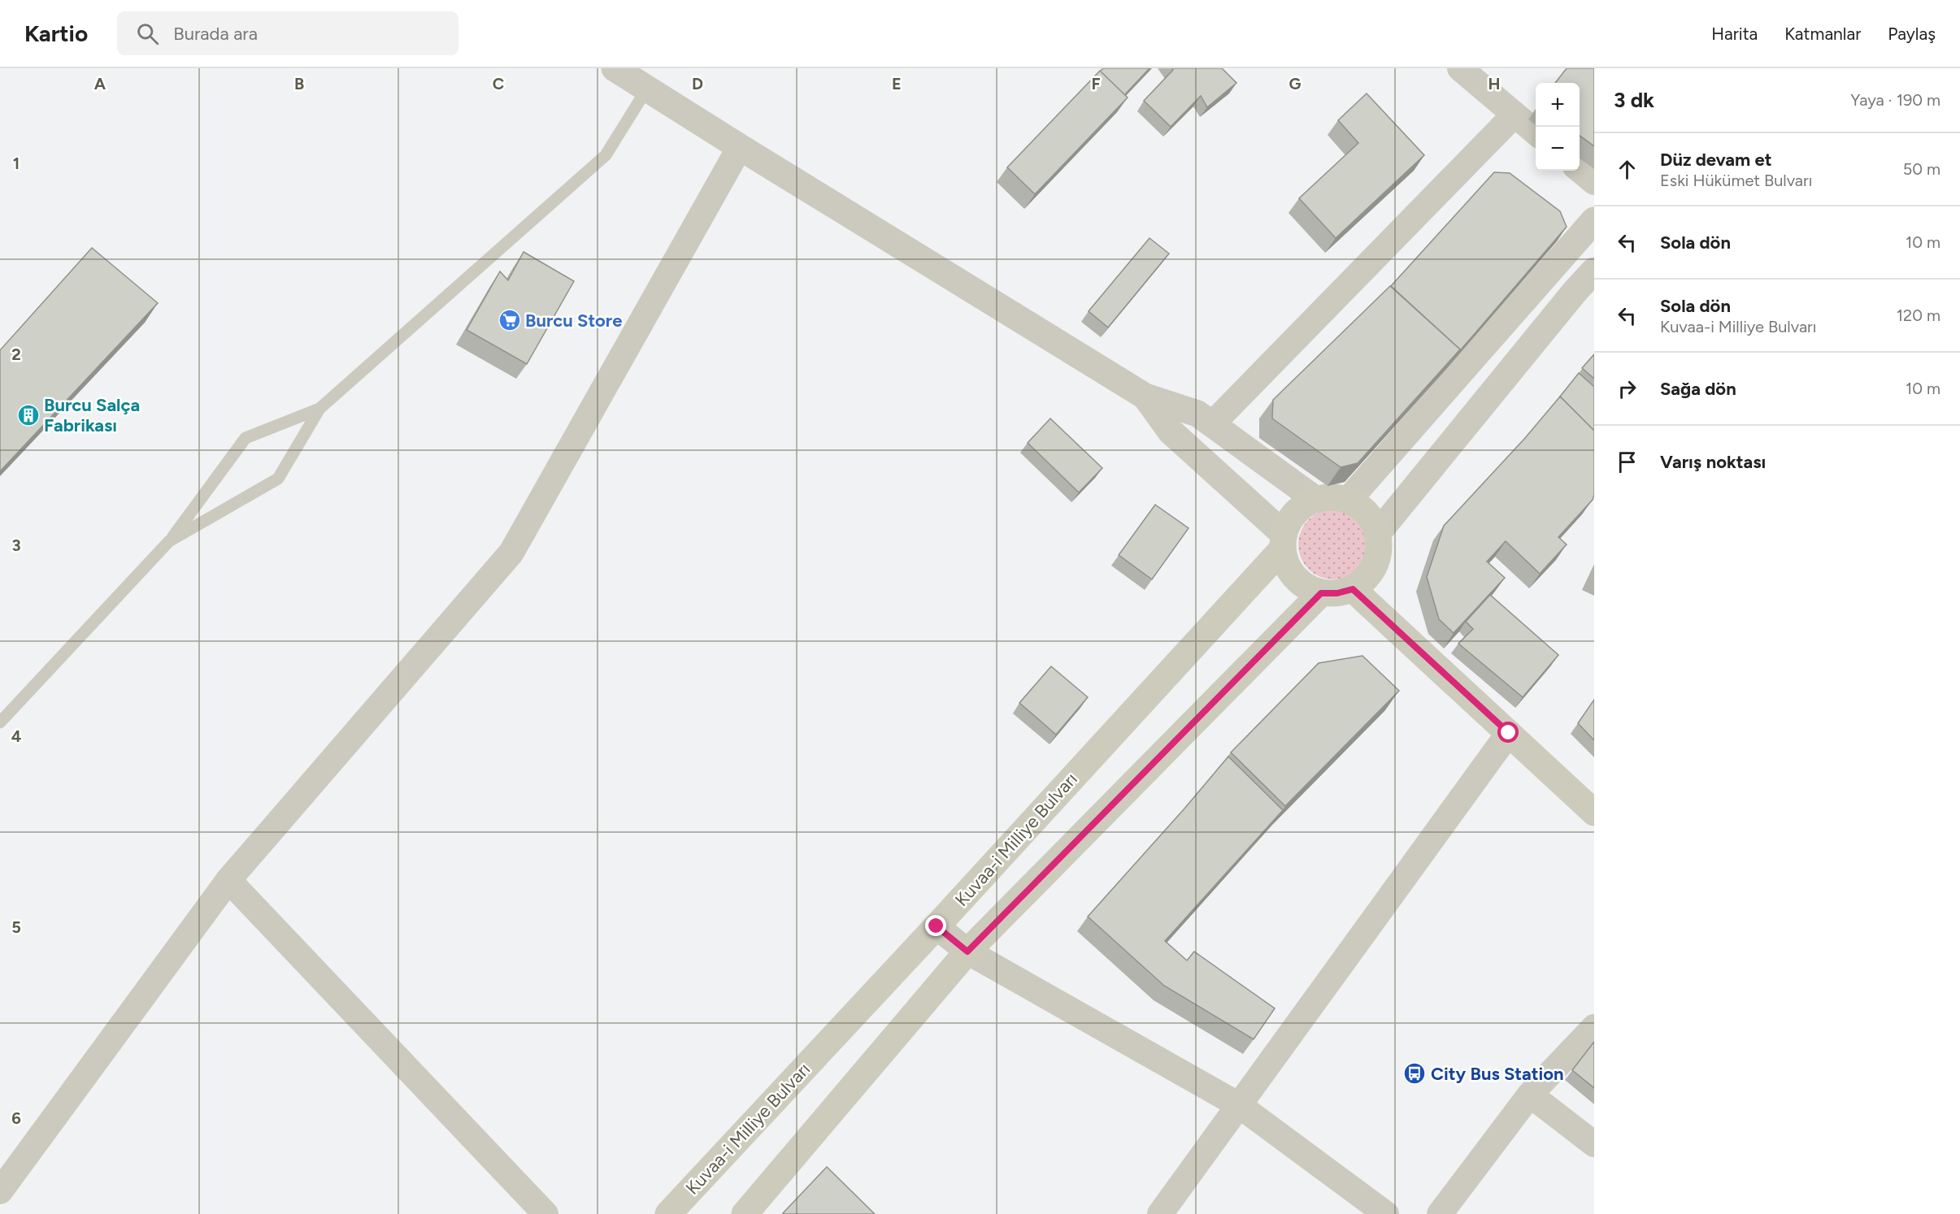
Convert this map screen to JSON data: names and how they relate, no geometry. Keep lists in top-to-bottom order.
{
  "streets": {
    "main road": ["Kuvaa-i Milliye Bulvarı"]
  },
  "places": {
    "supermarket": ["Burcu Store"],
    "building": ["Burcu Salça Fabrikası"],
    "bus stop": ["City Bus Station"]
  },
  "page": {
    "header": "Kartio",
    "search": "Burada ara",
    "nav": ["Harita", "Katmanlar", "Paylaş"],
    "heading": ["3 dk", "Yaya · 190 m"],
    "map_buttons": ["+", "−"],
    "list": [
      ["Düz devam et", "Eski Hükümet Bulvarı", "50 m"],
      ["Sola dön", "10 m"],
      ["Sola dön", "Kuvaa-i Milliye Bulvarı", "120 m"],
      ["Sağa dön", "10 m"],
      "Varış noktası"
    ]
  },
  "grid": {
    "columns": [
      "A",
      "B",
      "C",
      "D",
      "E",
      "F",
      "G",
      "H"
    ],
    "rows": [
      "1",
      "2",
      "3",
      "4",
      "5",
      "6"
    ]
  }
}
